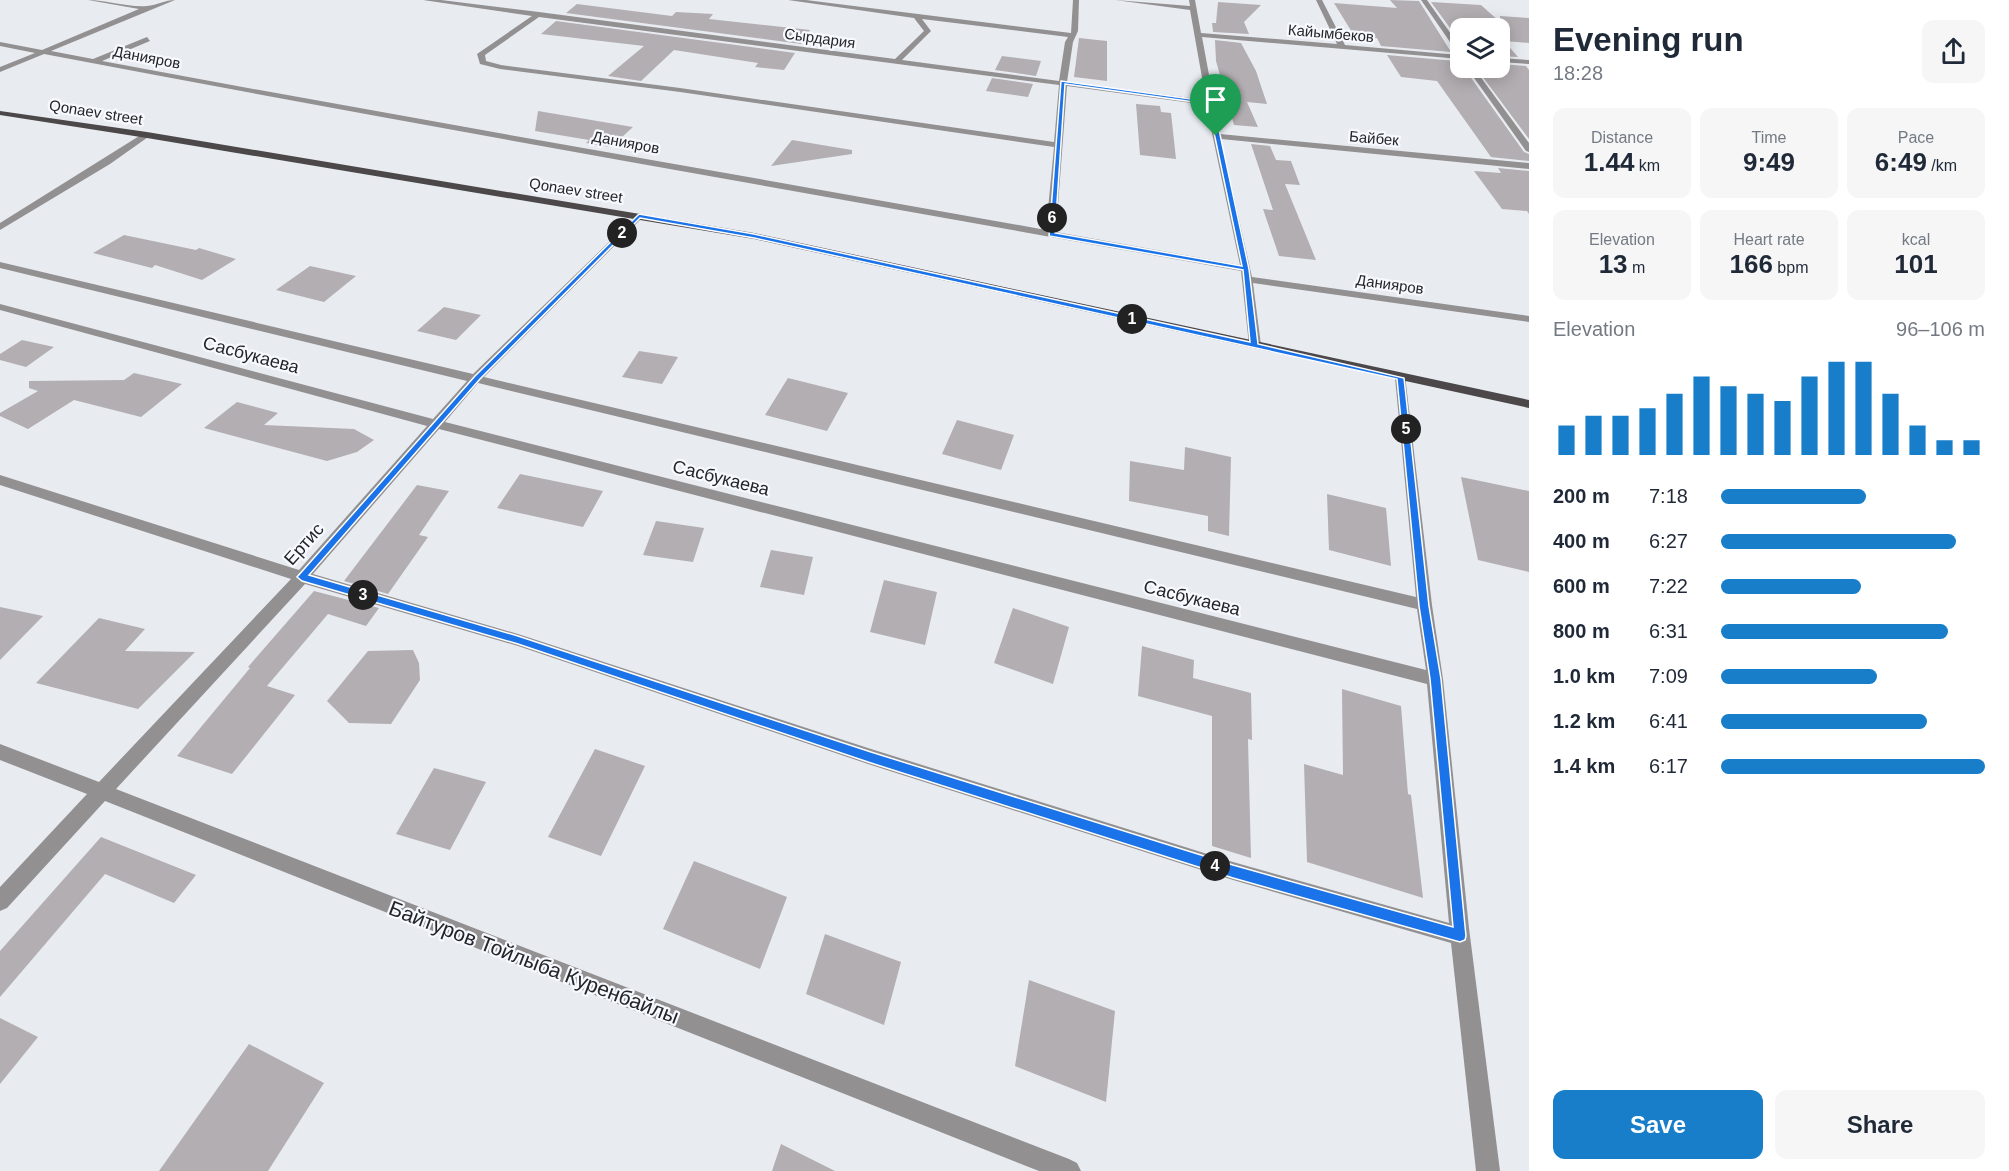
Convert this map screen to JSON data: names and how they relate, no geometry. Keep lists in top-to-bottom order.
{
  "streets": {
    "main road": ["Qonaev street"],
    "street": [
      "Кайымбеков",
      "Сырдария",
      "Данияров",
      "Байбек",
      "Сасбукаева",
      "Ертис",
      "Байтуров Тойлыба Куренбайлы"
    ]
  },
  "crossings": [
    ["Qonaev street", "Ертис"],
    ["Сасбукаева", "Ертис"],
    ["Ертис", "Байтуров Тойлыба Куренбайлы"]
  ],
  "page": {
    "heading": ["Evening run", "18:28"],
    "stats": [
      ["Distance", "1.44 km"],
      ["Time", "9:49"],
      ["Pace", "6:49 /km"],
      ["Elevation", "13 m"],
      ["Heart rate", "166 bpm"],
      ["kcal", "101"]
    ],
    "pins": [
      "6",
      "2",
      "1",
      "5",
      "3",
      "4"
    ],
    "chart": ["Elevation", "96–106 m"],
    "list": [
      {
        "name": "200 m",
        "note": "7:18"
      },
      {
        "name": "400 m",
        "note": "6:27"
      },
      {
        "name": "600 m",
        "note": "7:22"
      },
      {
        "name": "800 m",
        "note": "6:31"
      },
      {
        "name": "1.0 km",
        "note": "7:09"
      },
      {
        "name": "1.2 km",
        "note": "6:41"
      },
      {
        "name": "1.4 km",
        "note": "6:17"
      }
    ],
    "buttons": ["Save", "Share"]
  }
}
